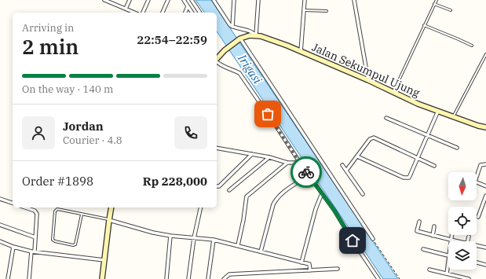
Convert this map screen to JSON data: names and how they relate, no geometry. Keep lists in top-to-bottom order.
{
  "streets": {
    "main road": ["Jalan Sekumpul Ujung"]
  },
  "water": ["Irigasi"],
  "north": "bottom",
  "page": {
    "heading": ["2 min", "Arriving in", "22:54–22:59"],
    "panel": [
      "Jordan",
      "Courier · 4.8",
      "Order #1898",
      "Rp 228,000"
    ],
    "bar": "On the way · 140 m"
  }
}
